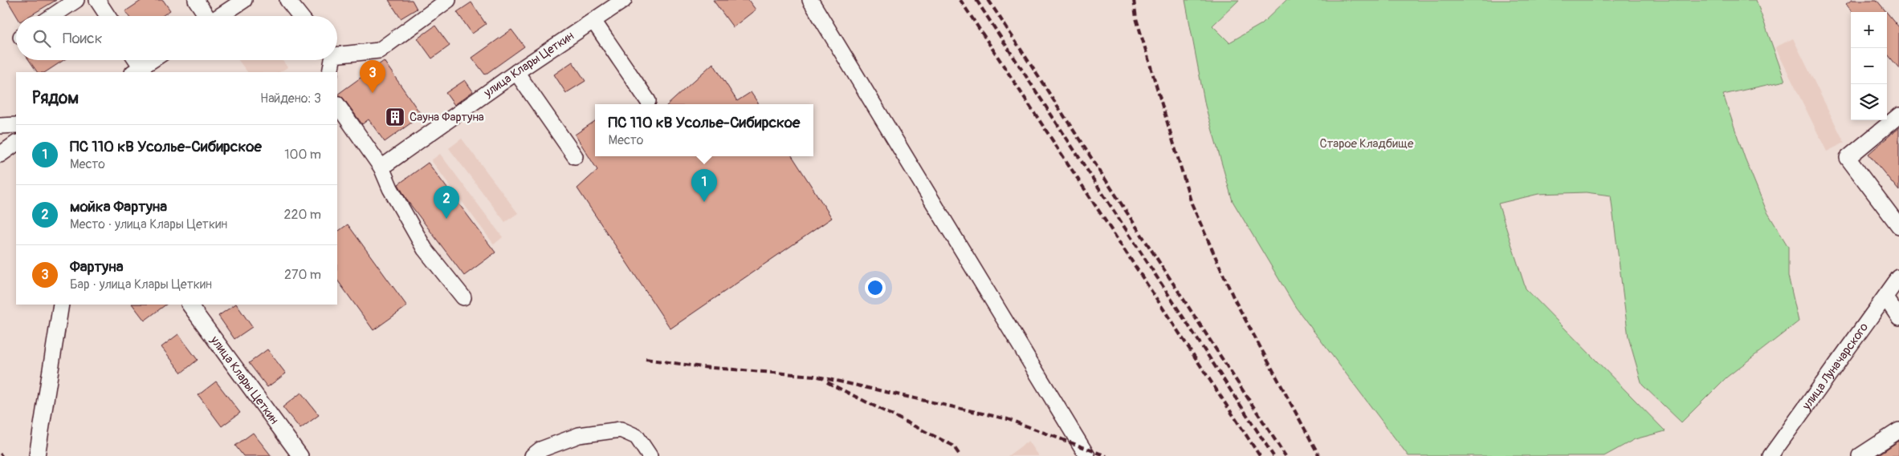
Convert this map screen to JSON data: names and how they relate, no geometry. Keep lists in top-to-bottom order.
{
  "streets": {
    "street": ["улица Клары Цеткин", "улица Луначарского"]
  },
  "parks": ["Старое Кладбище"],
  "places": {
    "building": ["Сауна Фартуна"]
  },
  "page": {
    "map_buttons": ["+", "−"],
    "search": "Поиск",
    "pins": ["3", "1", "2"],
    "heading": ["Рядом", "Найдено: 3"],
    "popup": ["ПС 110 кВ Усолье-Сибирское", "Место"],
    "list": [
      {
        "mark": "1",
        "name": "ПС 110 кВ Усолье-Сибирское",
        "note": "Место",
        "value": "100 m"
      },
      {
        "mark": "2",
        "name": "мойка Фартуна",
        "note": "Место · улица Клары Цеткин",
        "value": "220 m"
      },
      {
        "mark": "3",
        "name": "Фартуна",
        "note": "Бар · улица Клары Цеткин",
        "value": "270 m"
      }
    ]
  }
}
